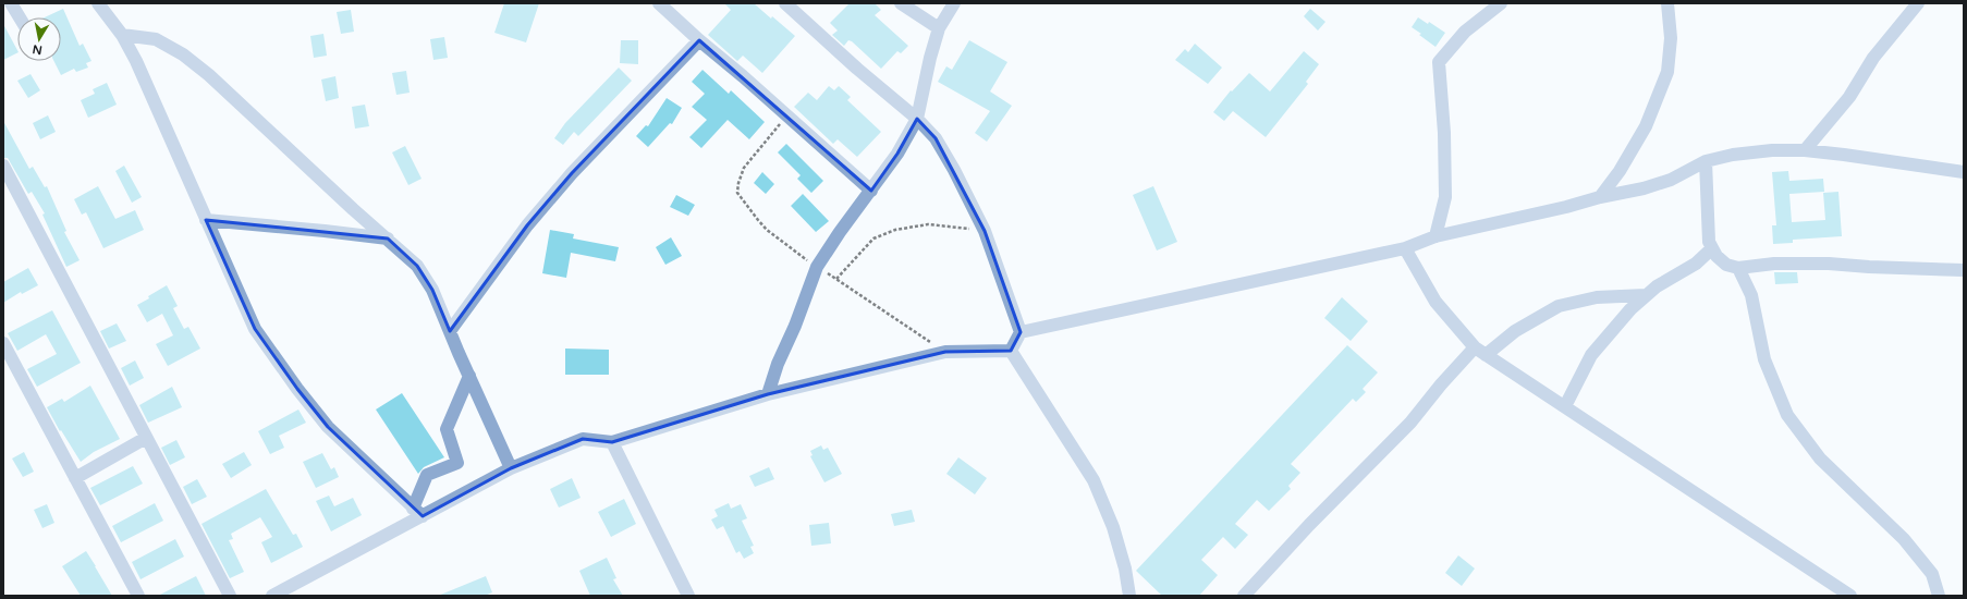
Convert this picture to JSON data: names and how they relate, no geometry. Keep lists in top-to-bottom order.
{
  "north": "bottom"
}
